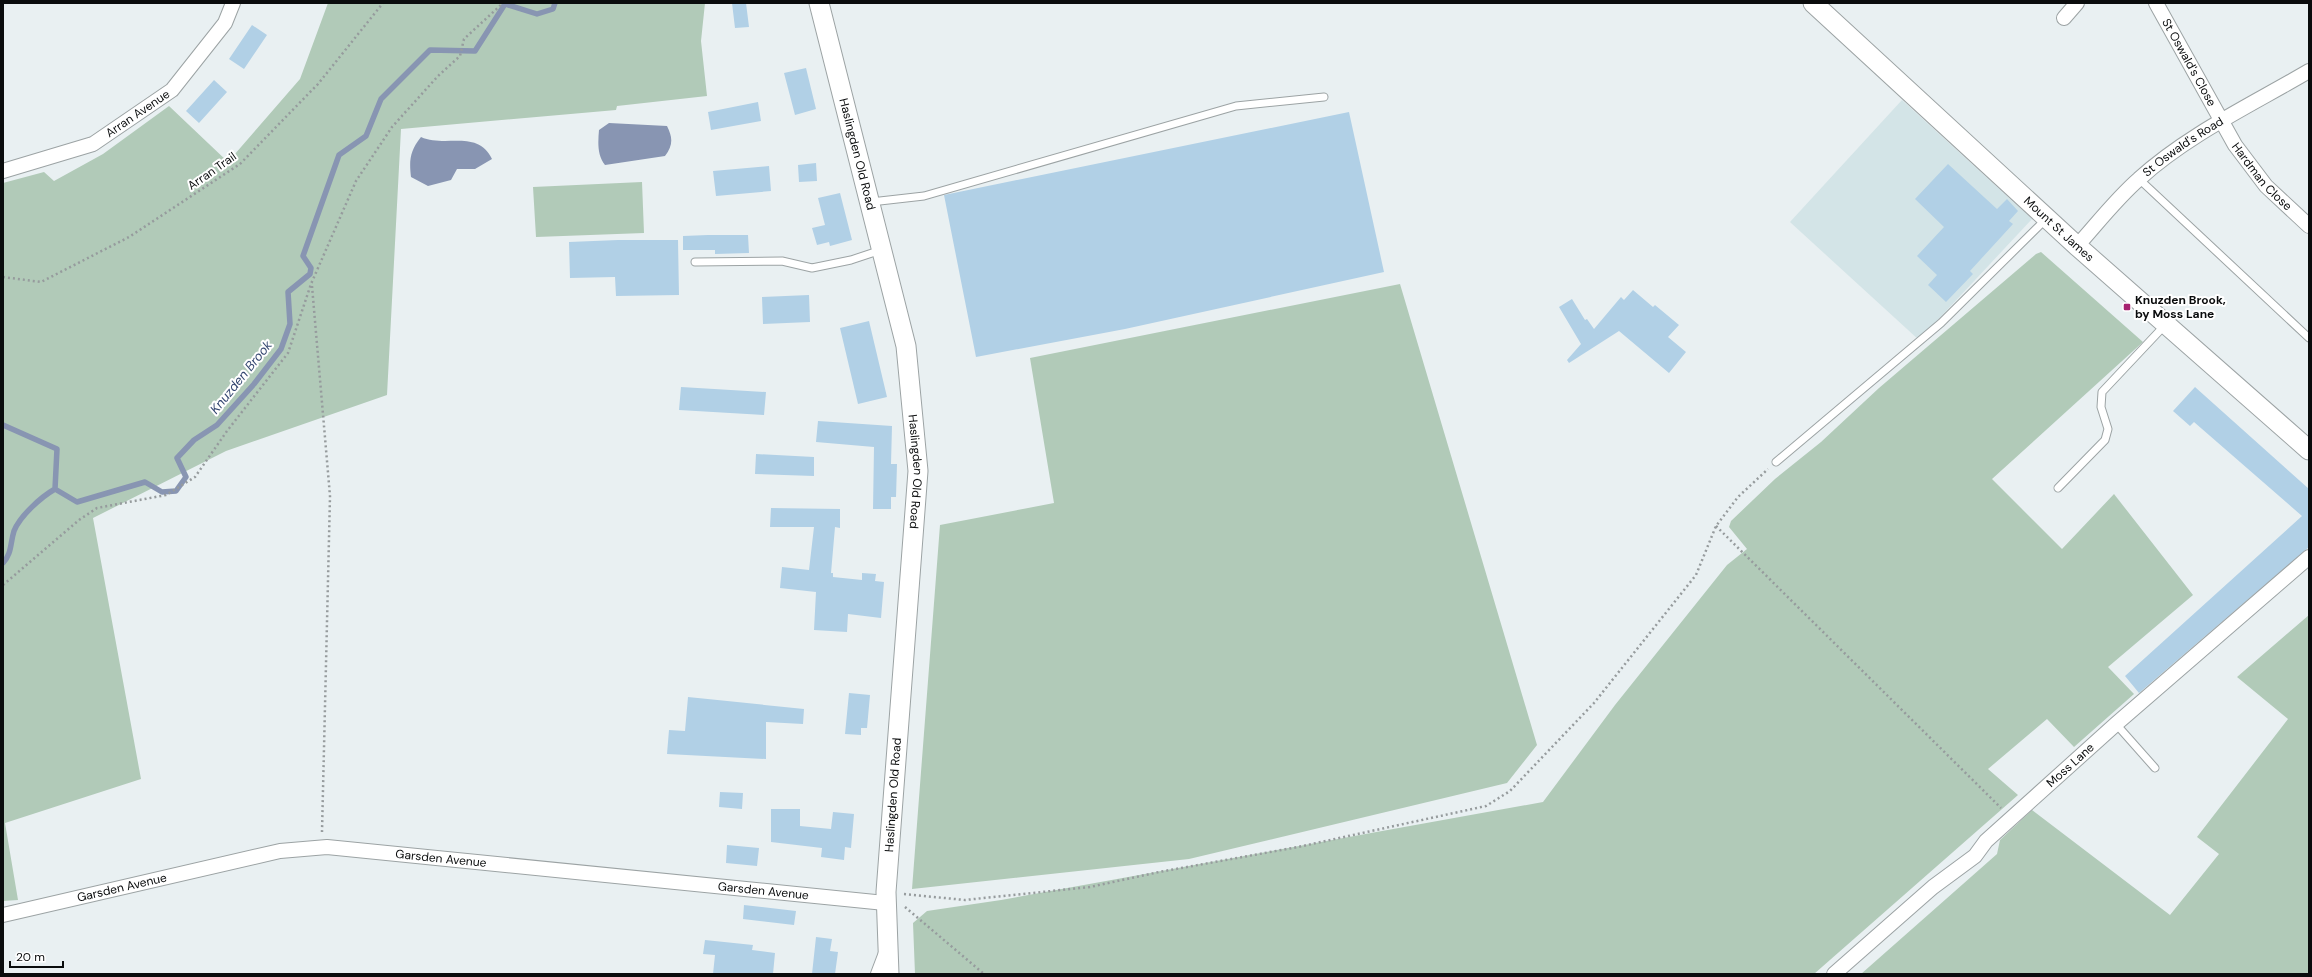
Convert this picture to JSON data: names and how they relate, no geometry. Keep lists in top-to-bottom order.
{
  "streets": {
    "main road": ["Haslingden Old Road", "Mount St James"],
    "street": [
      "St Oswald's Close",
      "Arran Avenue",
      "St Oswald's Road",
      "Hardman Close",
      "Moss Lane",
      "Garsden Avenue"
    ],
    "path": ["Arran Trail"]
  },
  "crossings": [
    ["St Oswald's Close", "St Oswald's Road"],
    ["St Oswald's Close", "Hardman Close"],
    ["St Oswald's Road", "Hardman Close"],
    ["St Oswald's Road", "Mount St James"],
    ["Haslingden Old Road", "Garsden Avenue"]
  ],
  "water": ["Knuzden Brook"],
  "places": {
    "transit": ["Knuzden Brook, by Moss Lane"]
  },
  "scale_bar": "20 m"
}
